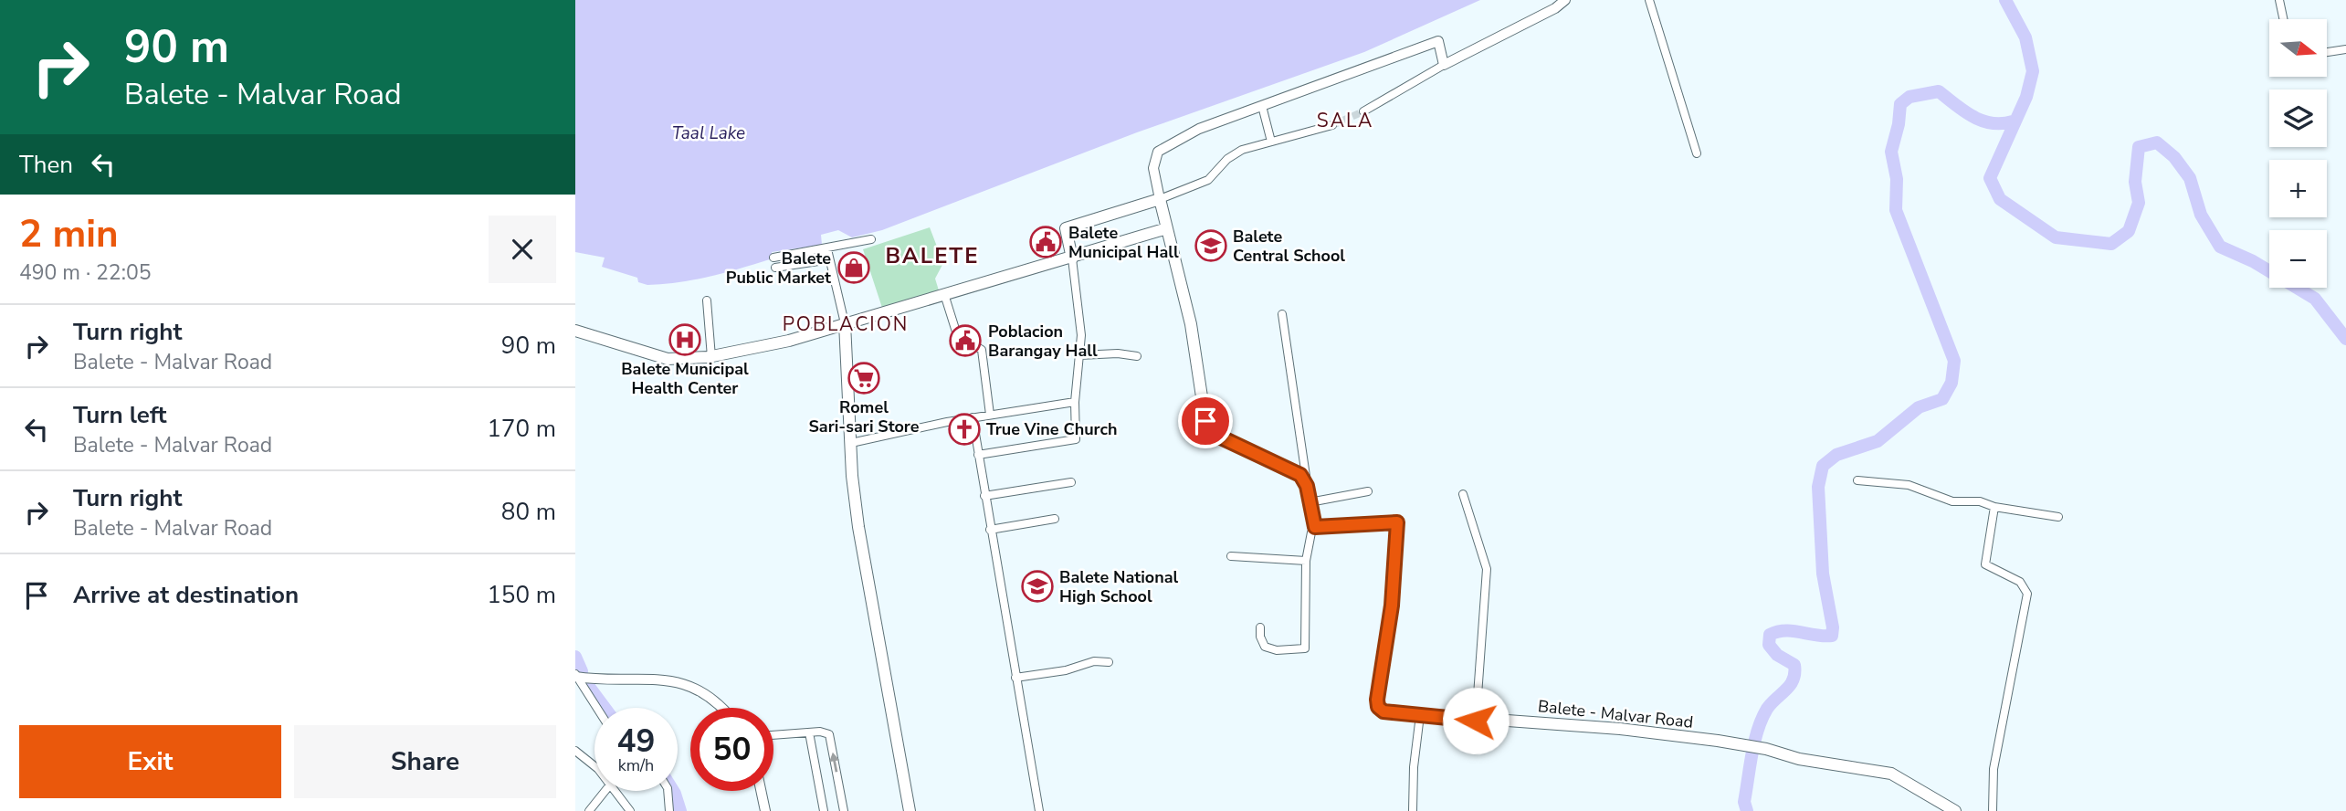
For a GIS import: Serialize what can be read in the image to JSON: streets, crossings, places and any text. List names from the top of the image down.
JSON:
{
  "streets": {
    "main road": ["Balete - Malvar Road"]
  },
  "districts": ["SALA", "BALETE", "POBLACION"],
  "water": ["Taal Lake"],
  "places": {
    "public building": ["Balete Municipal Hall", "Poblacion Barangay Hall"],
    "school or university": ["Balete Central School", "Balete National High School"],
    "shop": ["Balete Public Market"],
    "hospital": ["Balete Municipal Health Center"],
    "supermarket": ["Romel Sari-sari Store"],
    "church": ["True Vine Church"]
  },
  "north": "right",
  "page": {
    "turn": ["90 m", "Balete - Malvar Road"],
    "map_buttons": ["+", "−"],
    "then": "Then",
    "heading": ["2 min", "490 m · 22:05"],
    "list": [
      {
        "name": "Turn right",
        "note": "Balete - Malvar Road",
        "value": "90 m"
      },
      {
        "name": "Turn left",
        "note": "Balete - Malvar Road",
        "value": "170 m"
      },
      {
        "name": "Turn right",
        "note": "Balete - Malvar Road",
        "value": "80 m"
      },
      {
        "name": "Arrive at destination",
        "value": "150 m"
      }
    ],
    "speed": "49 km/h",
    "limit": "50",
    "buttons": ["Exit", "Share"]
  }
}
